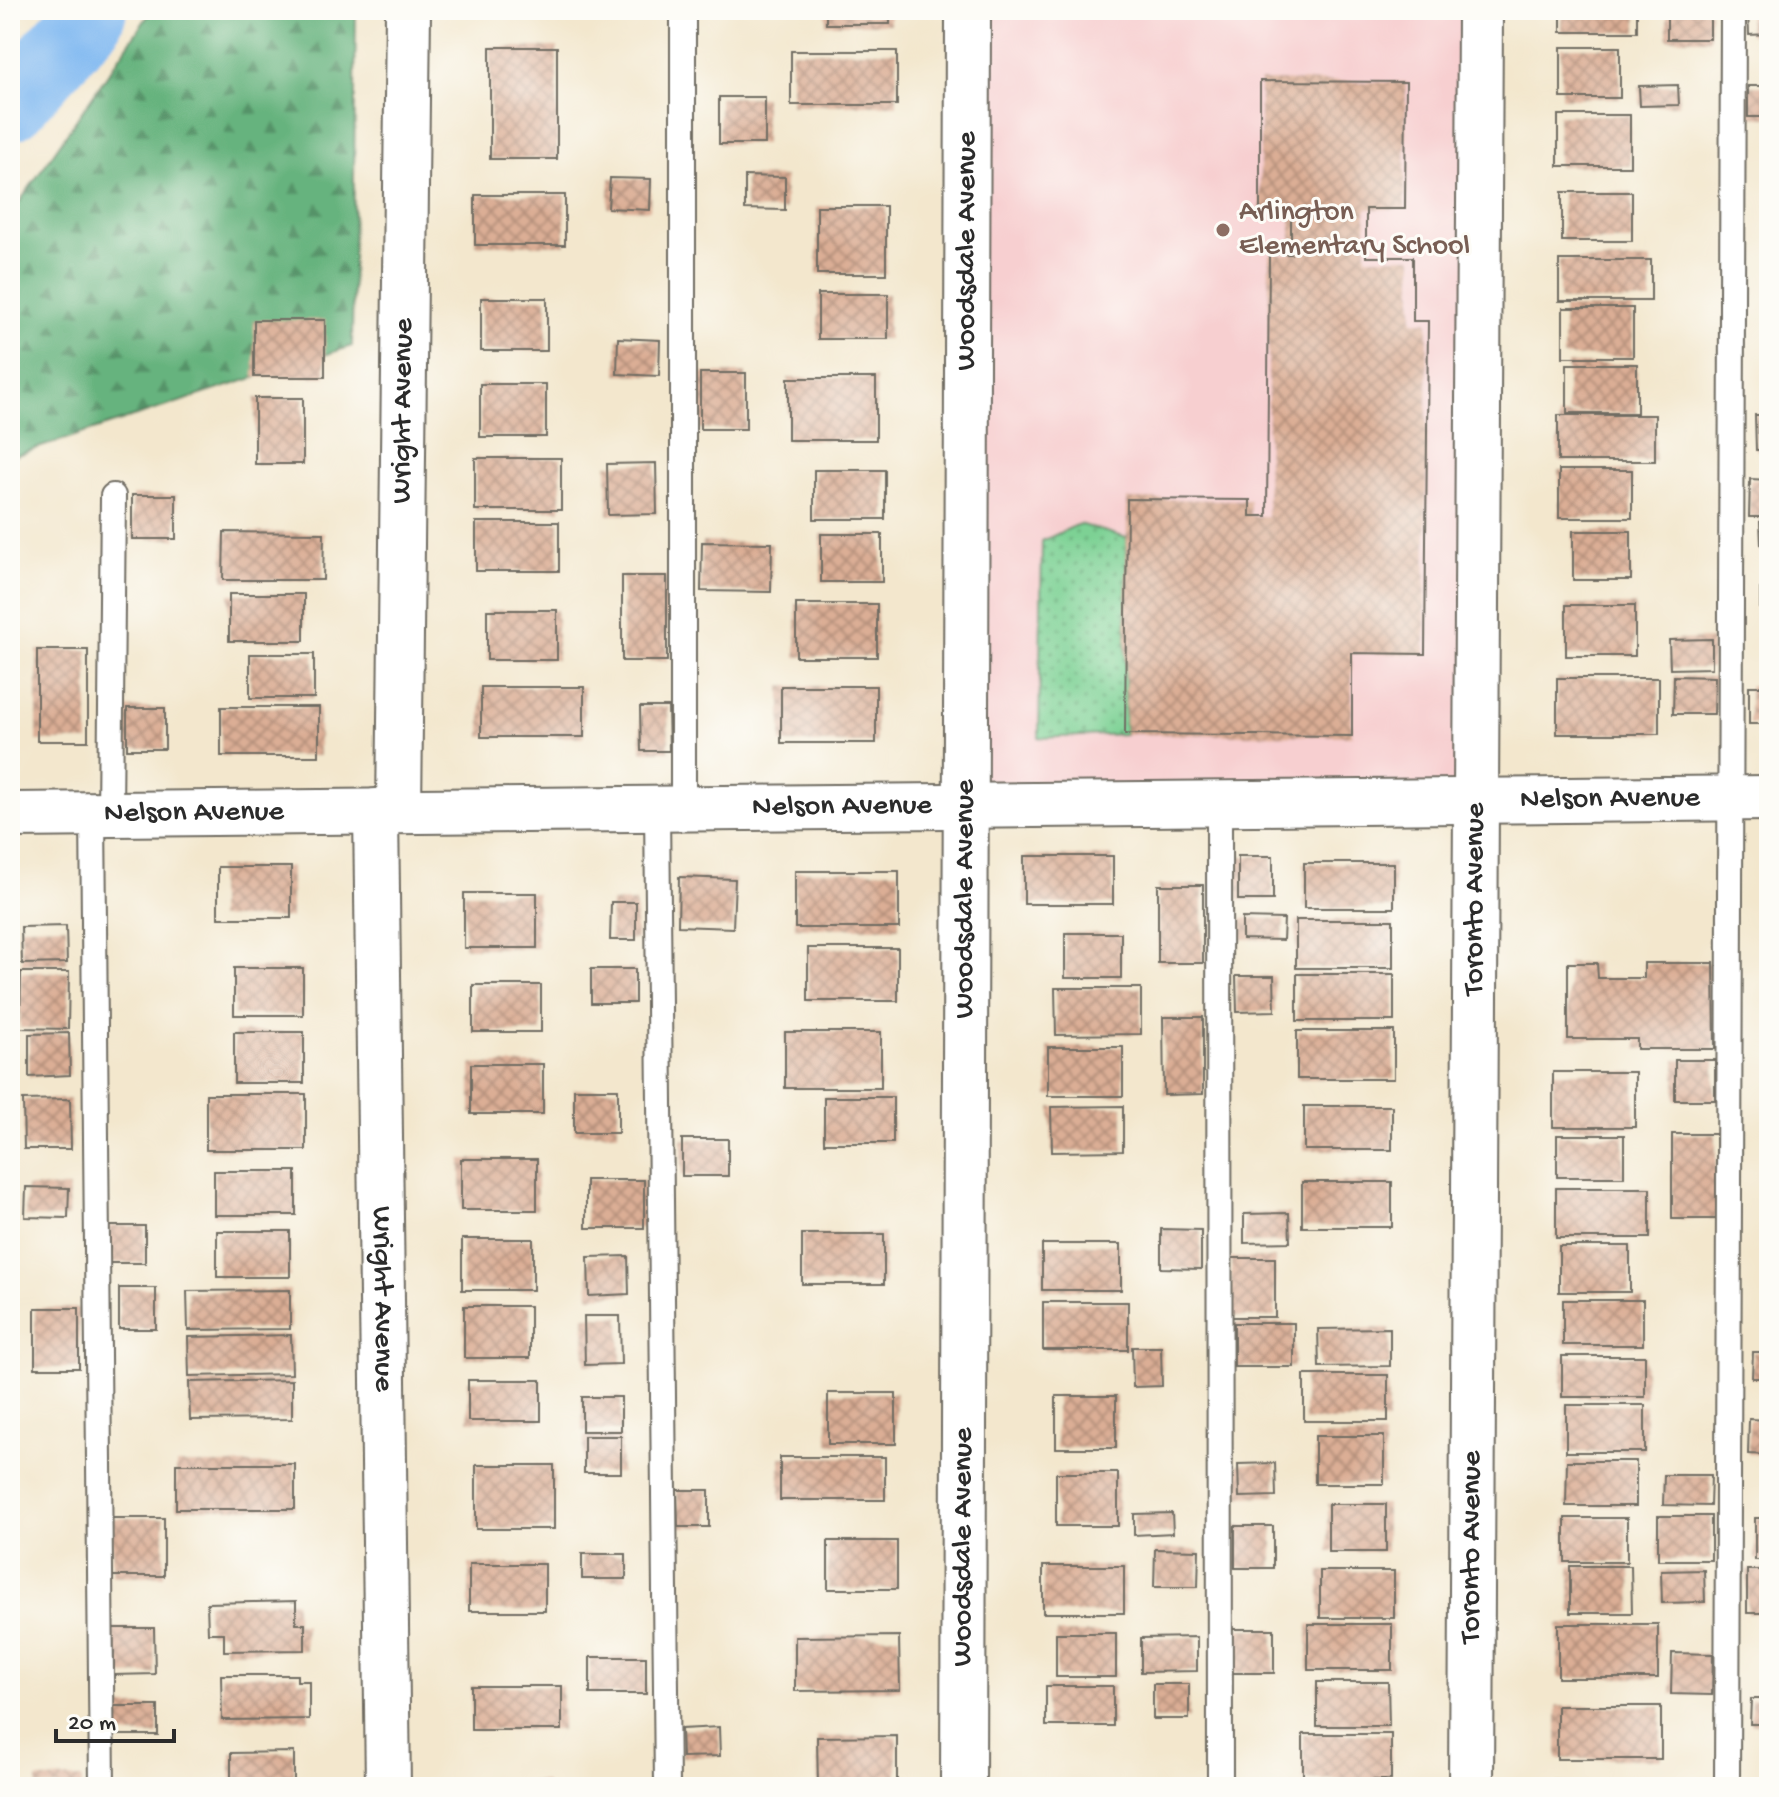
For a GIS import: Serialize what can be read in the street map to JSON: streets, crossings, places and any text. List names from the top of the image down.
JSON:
{
  "streets": {
    "street": [
      "Woodsdale Avenue",
      "Wright Avenue",
      "Nelson Avenue",
      "Toronto Avenue"
    ]
  },
  "crossings": [
    ["Woodsdale Avenue", "Nelson Avenue"],
    ["Wright Avenue", "Nelson Avenue"],
    ["Nelson Avenue", "Toronto Avenue"]
  ],
  "places": ["Arlington Elementary School"],
  "scale_bar": "20 m"
}
